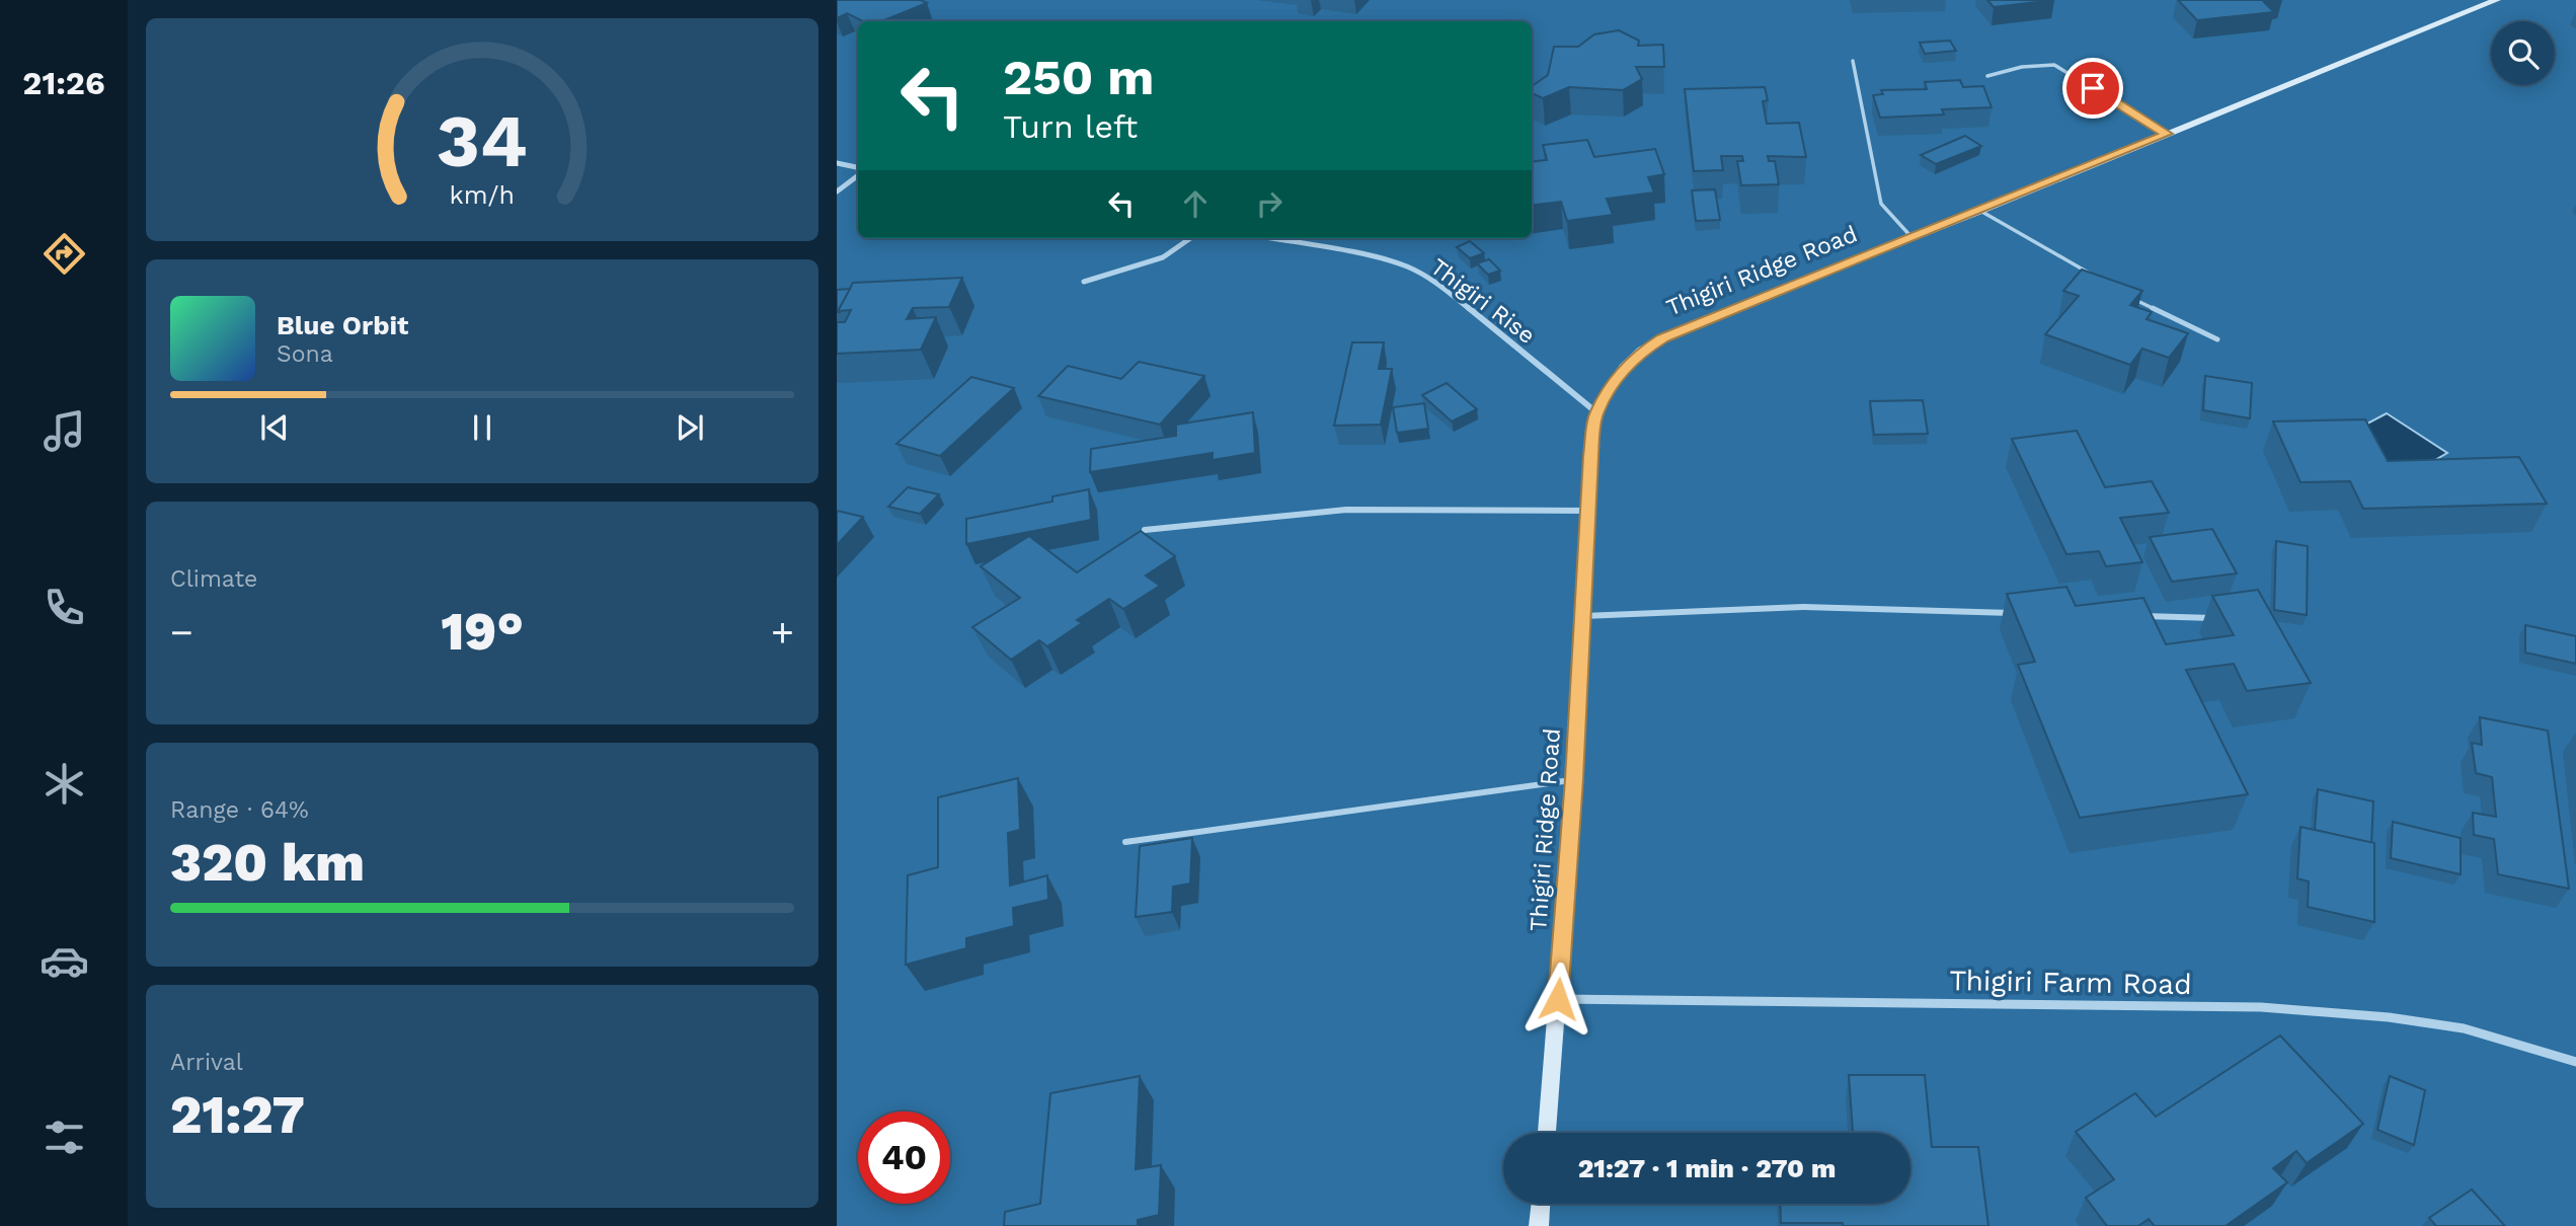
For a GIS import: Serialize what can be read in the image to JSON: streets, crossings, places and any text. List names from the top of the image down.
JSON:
{
  "streets": {
    "street": ["Thigiri Ridge Road", "Thigiri Rise", "Thigiri Farm Road"]
  },
  "crossings": [
    ["Thigiri Ridge Road", "Thigiri Rise"],
    ["Thigiri Ridge Road", "Thigiri Farm Road"]
  ],
  "page": {
    "tabs": "21:26",
    "turn": ["250 m", "Turn left"],
    "song": ["Blue Orbit", "Sona"],
    "tile": [
      "Climate",
      ["Range · 64%", "320 km"],
      ["Arrival", "21:27"]
    ],
    "heat": ["−", "19°", "+"],
    "limit": "40",
    "trip": "21:27 · 1 min · 270 m",
    "gauge": ["34", "km/h"]
  }
}
